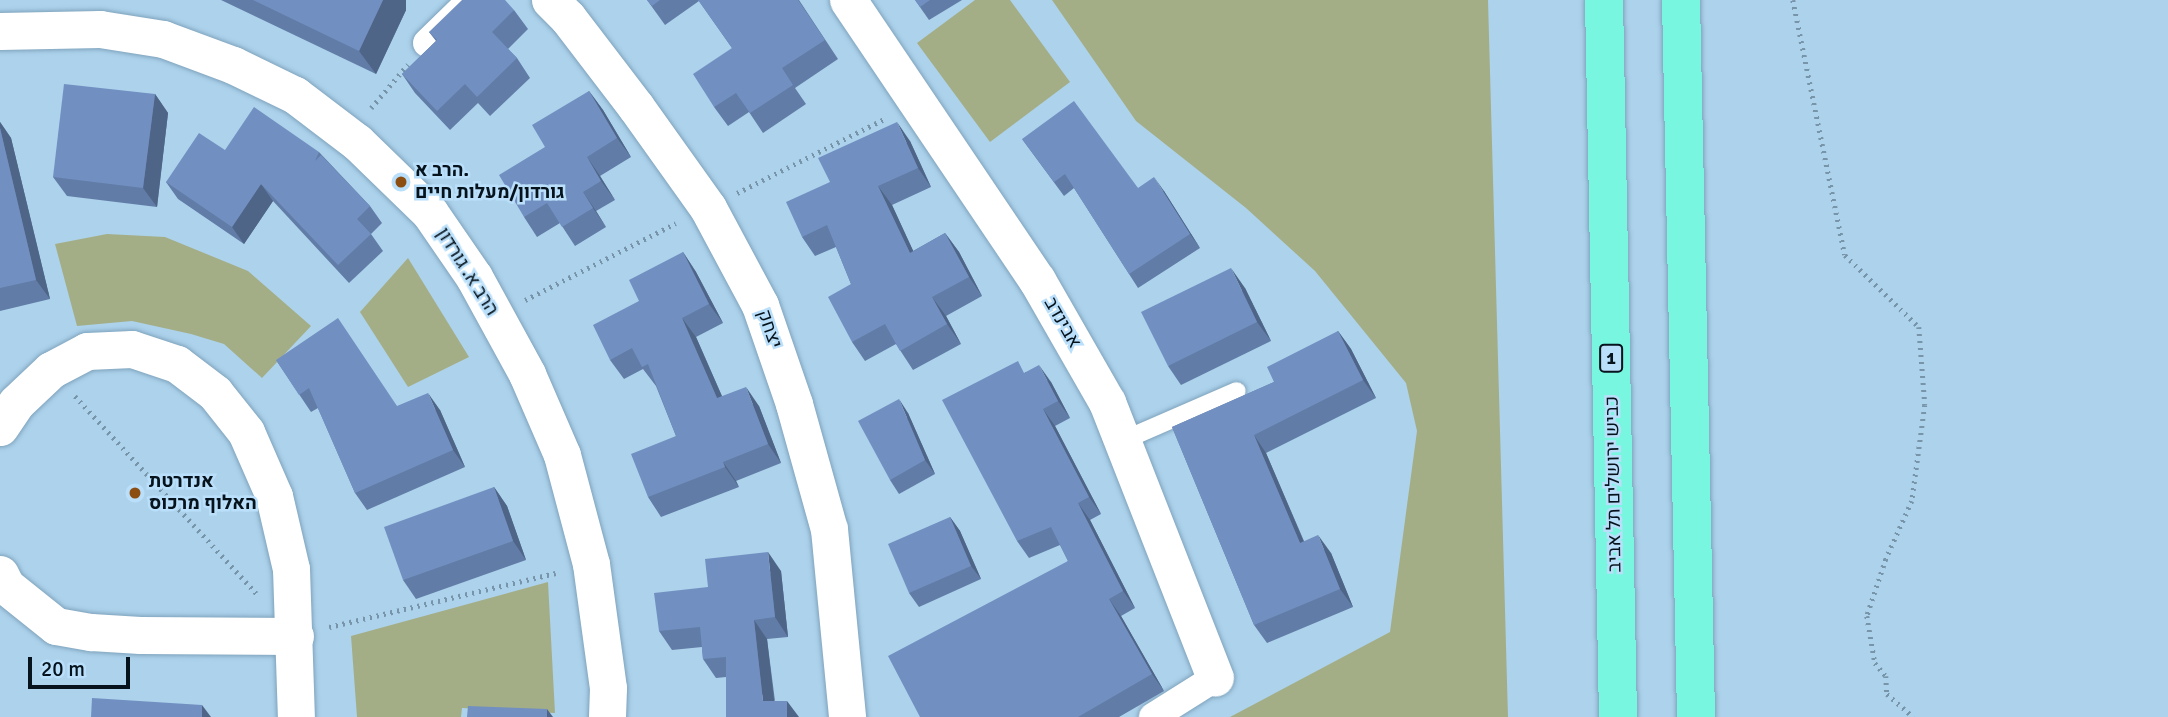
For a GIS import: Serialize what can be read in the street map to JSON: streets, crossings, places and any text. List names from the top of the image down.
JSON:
{
  "streets": {
    "highway": ["1", "כביש ירושלים תל אביב"],
    "street": ["הרב א. גורדון", "אבינדב", "יצחק"]
  },
  "places": ["הרב א. גורדון/מעלות חיים", "אנדרטת האלוף מרכוס"],
  "scale_bar": "20 m"
}
